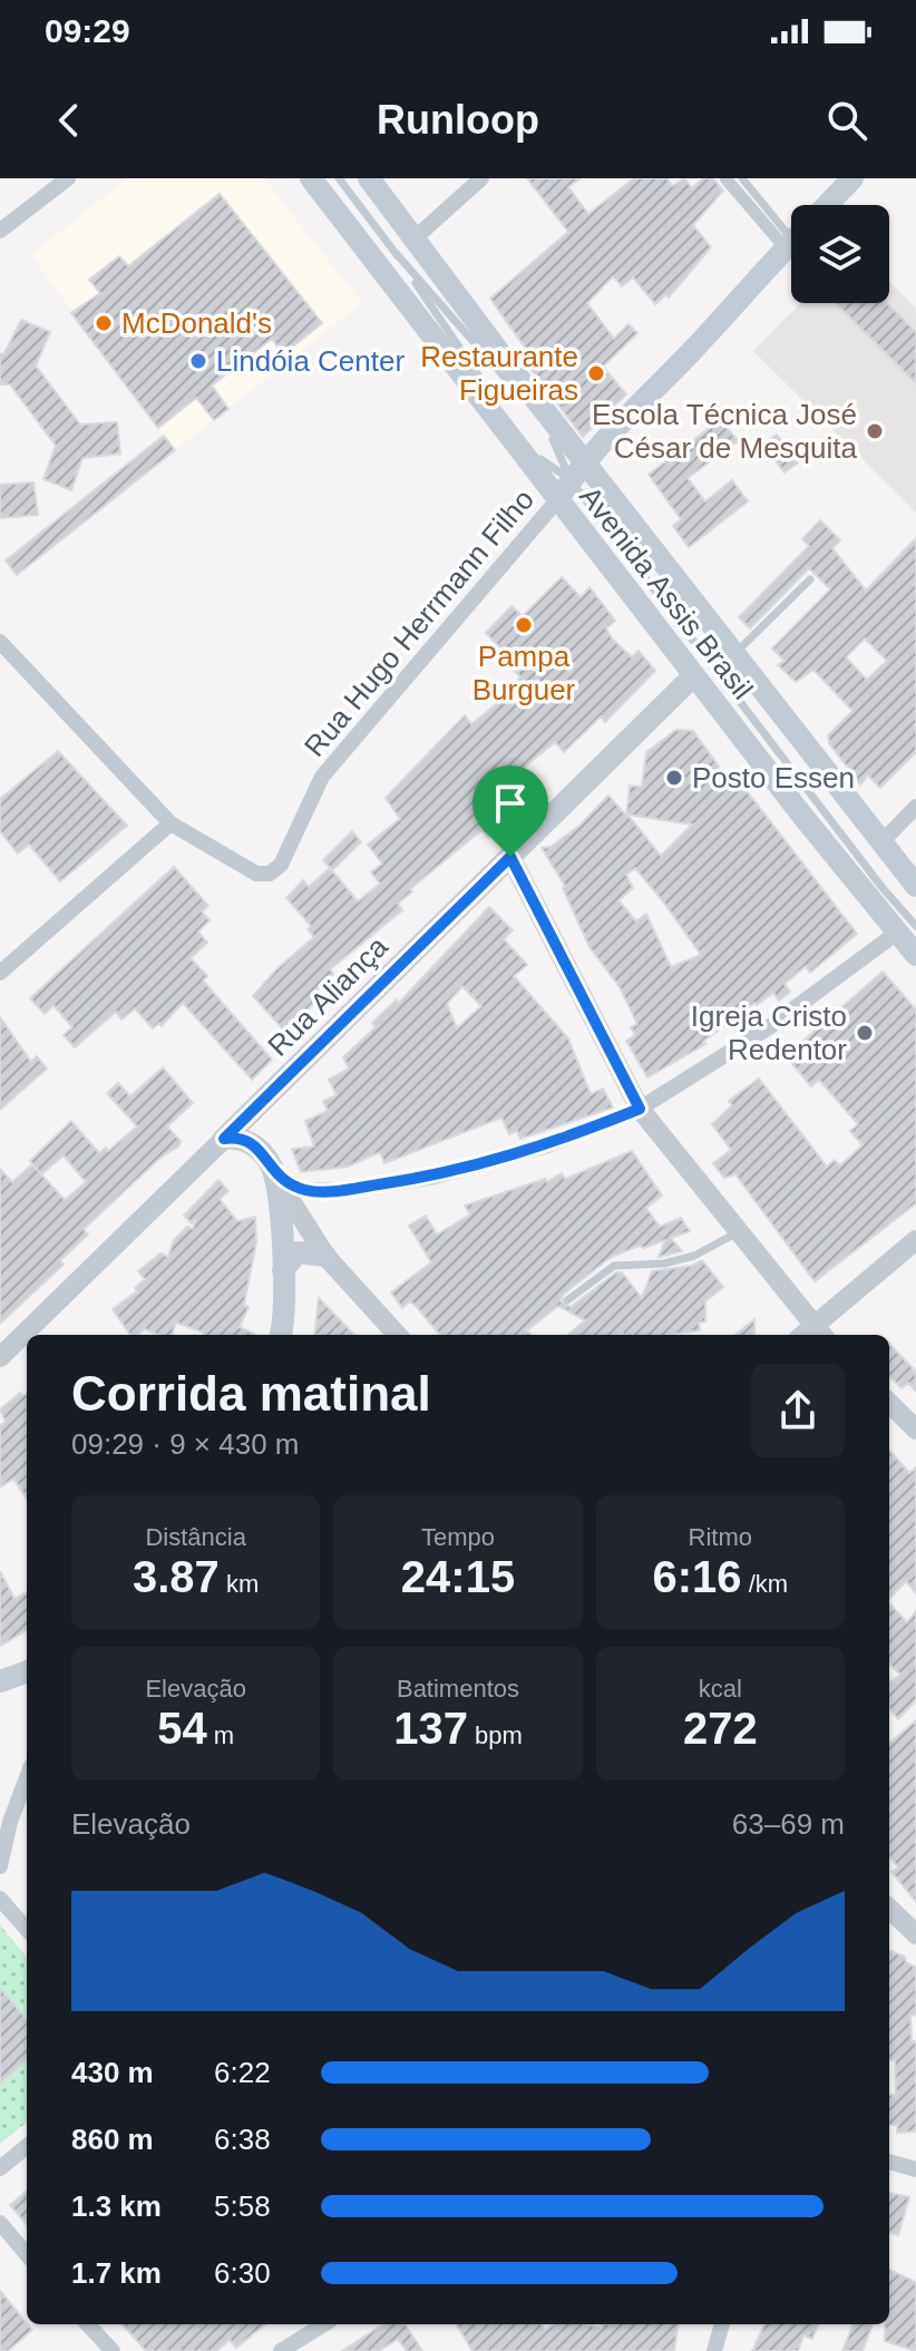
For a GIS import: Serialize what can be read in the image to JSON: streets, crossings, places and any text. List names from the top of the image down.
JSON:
{
  "streets": {
    "main road": ["Avenida Assis Brasil", "Rua Aliança"],
    "street": ["Rua Hugo Herrmann Filho"]
  },
  "crossings": [
    ["Avenida Assis Brasil", "Rua Hugo Herrmann Filho"],
    ["Avenida Assis Brasil", "Rua Aliança"]
  ],
  "places": [
    "McDonald's",
    "Lindóia Center",
    "Restaurante Figueiras",
    "Escola Técnica José César de Mesquita",
    "Pampa Burguer",
    "Posto Essen",
    "Igreja Cristo Redentor"
  ],
  "page": {
    "status": "09:29",
    "header": "Runloop",
    "heading": ["Corrida matinal", "09:29 · 9 × 430 m"],
    "stats": [
      ["Distância", "3.87 km"],
      ["Tempo", "24:15"],
      ["Ritmo", "6:16 /km"],
      ["Elevação", "54 m"],
      ["Batimentos", "137 bpm"],
      ["kcal", "272"]
    ],
    "chart": ["Elevação", "63–69 m"],
    "list": [
      {
        "name": "430 m",
        "note": "6:22"
      },
      {
        "name": "860 m",
        "note": "6:38"
      },
      {
        "name": "1.3 km",
        "note": "5:58"
      },
      {
        "name": "1.7 km",
        "note": "6:30"
      }
    ]
  }
}
